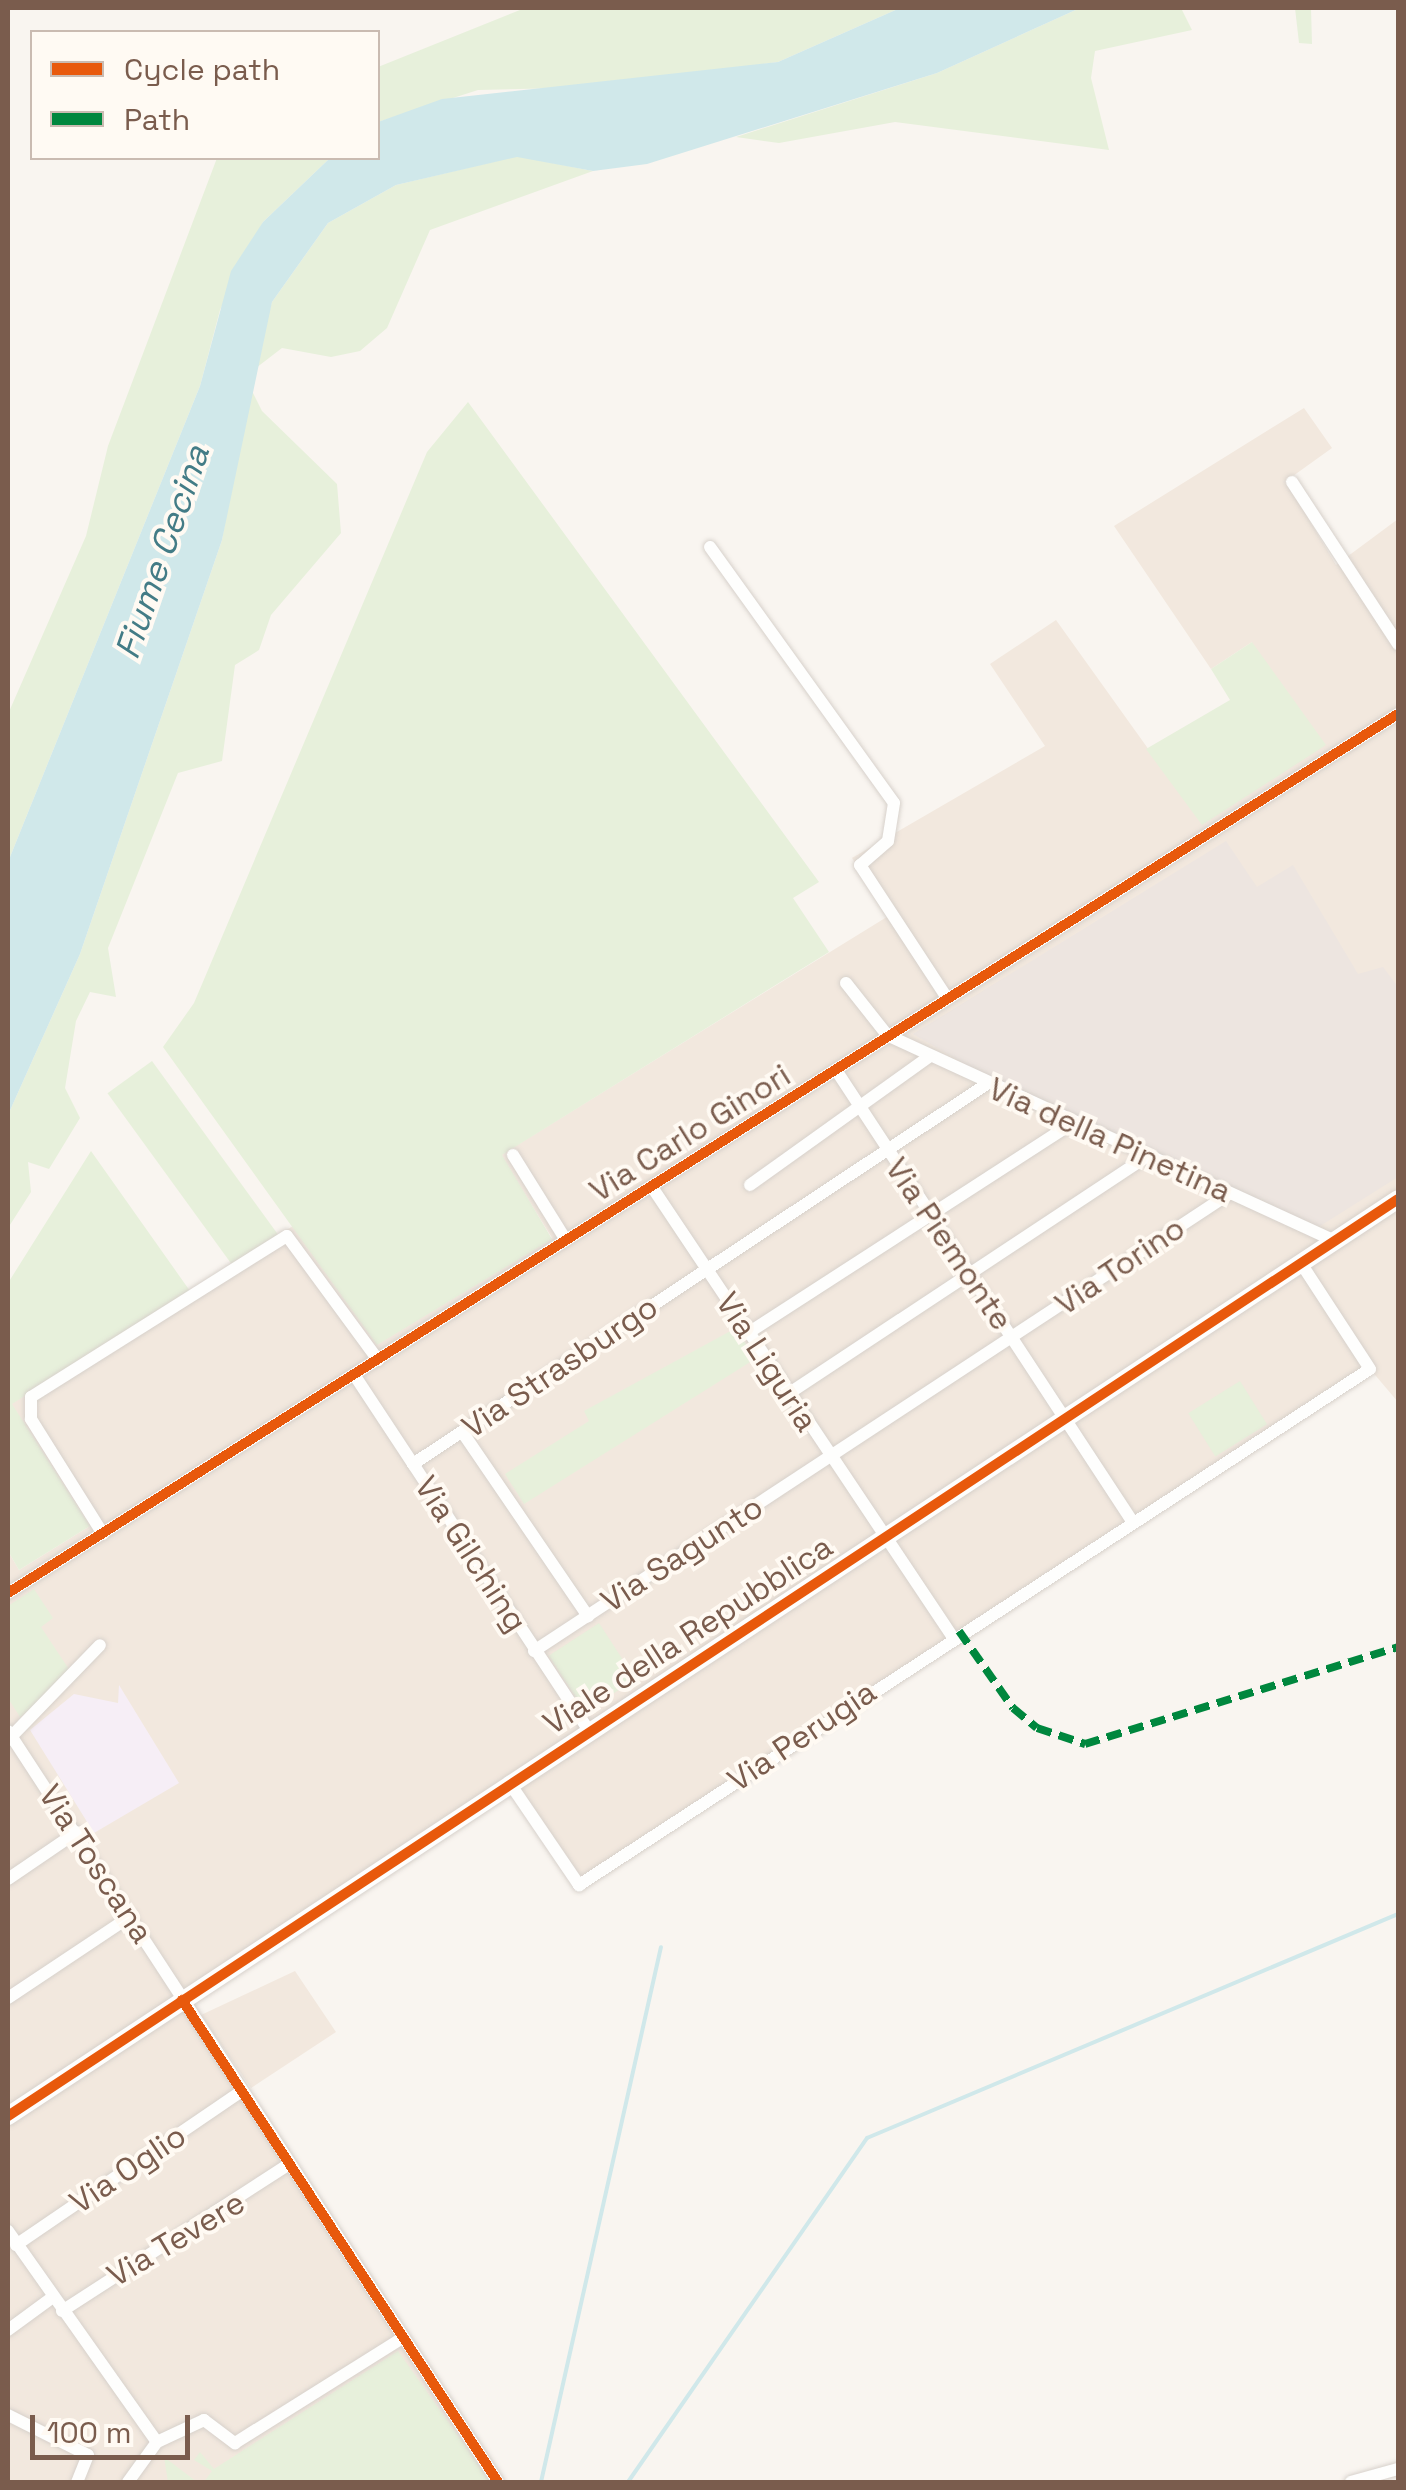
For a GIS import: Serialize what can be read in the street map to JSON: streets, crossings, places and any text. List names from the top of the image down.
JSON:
{
  "streets": {
    "street": [
      "Via Carlo Ginori",
      "Via della Pinetina",
      "Via Piemonte",
      "Via Torino",
      "Via Liguria",
      "Via Strasburgo",
      "Via Gilching",
      "Via Sagunto",
      "Viale della Repubblica",
      "Via Perugia",
      "Via Toscana",
      "Via Oglio",
      "Via Tevere"
    ]
  },
  "crossings": [
    ["Via Carlo Ginori", "Via della Pinetina"],
    ["Via Carlo Ginori", "Via Piemonte"],
    ["Via Carlo Ginori", "Via Liguria"],
    ["Via Carlo Ginori", "Via Gilching"],
    ["Via della Pinetina", "Via Torino"],
    ["Via della Pinetina", "Via Strasburgo"],
    ["Via della Pinetina", "Viale della Repubblica"],
    ["Via Piemonte", "Via Torino"],
    ["Via Piemonte", "Via Strasburgo"],
    ["Via Piemonte", "Viale della Repubblica"],
    ["Via Piemonte", "Via Perugia"],
    ["Via Torino", "Via Liguria"],
    ["Via Torino", "Via Sagunto"],
    ["Via Liguria", "Via Strasburgo"],
    ["Via Liguria", "Via Sagunto"],
    ["Via Liguria", "Viale della Repubblica"],
    ["Via Liguria", "Via Perugia"],
    ["Via Strasburgo", "Via Gilching"],
    ["Via Gilching", "Via Sagunto"],
    ["Via Gilching", "Viale della Repubblica"],
    ["Viale della Repubblica", "Via Perugia"],
    ["Viale della Repubblica", "Via Toscana"],
    ["Via Toscana", "Via Oglio"],
    ["Via Toscana", "Via Tevere"]
  ],
  "water": ["Fiume Cecina"],
  "legend": ["Cycle path", "Path"],
  "scale_bar": "100 m"
}
